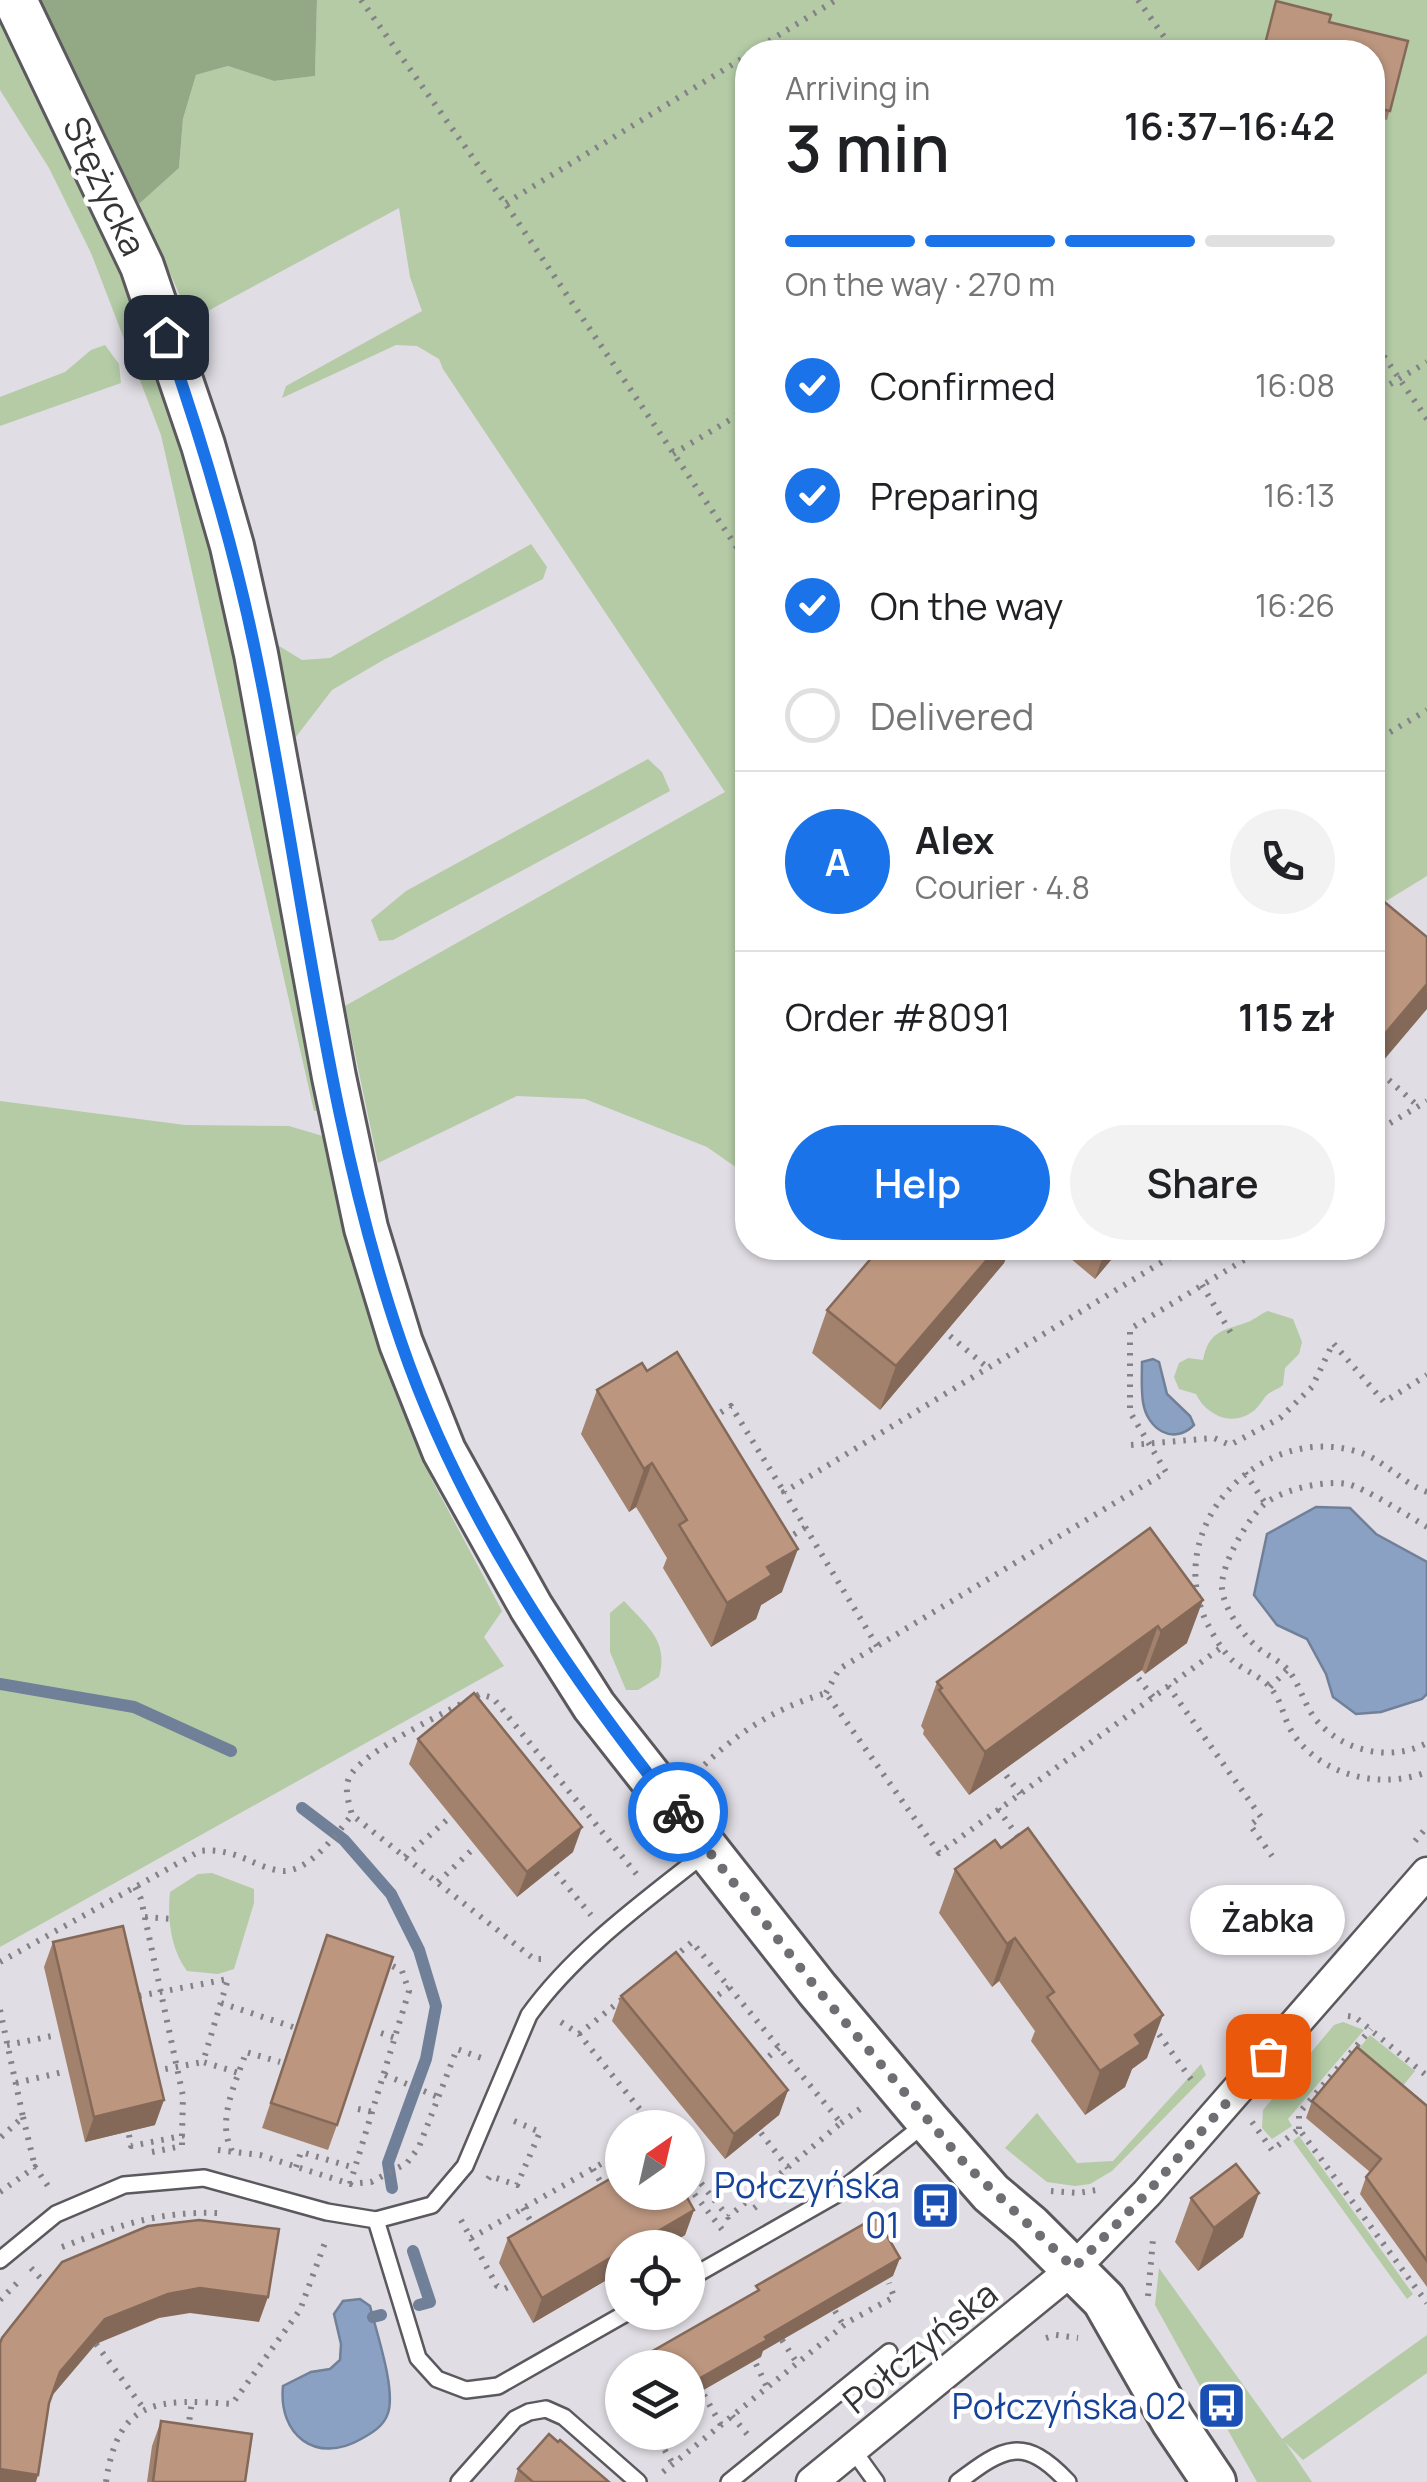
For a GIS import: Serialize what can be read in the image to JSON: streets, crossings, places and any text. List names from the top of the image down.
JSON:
{
  "streets": {
    "street": ["Stężycka", "Połczyńska"]
  },
  "crossings": [
    ["Stężycka", "Połczyńska"]
  ],
  "places": {
    "other": ["Żabka"],
    "bus stop": ["Połczyńska 01", "Połczyńska 02"]
  },
  "north": "top right",
  "page": {
    "heading": ["3 min", "Arriving in", "16:37–16:42"],
    "panel": [
      "Alex",
      "Courier · 4.8",
      "Order #8091",
      "115 zł"
    ],
    "bar": "On the way · 270 m",
    "list": [
      ["Confirmed", "16:08"],
      ["Preparing", "16:13"],
      ["On the way", "16:26"],
      "Delivered"
    ],
    "round": "A",
    "buttons": ["Help", "Share"],
    "bubble": "Żabka"
  }
}
